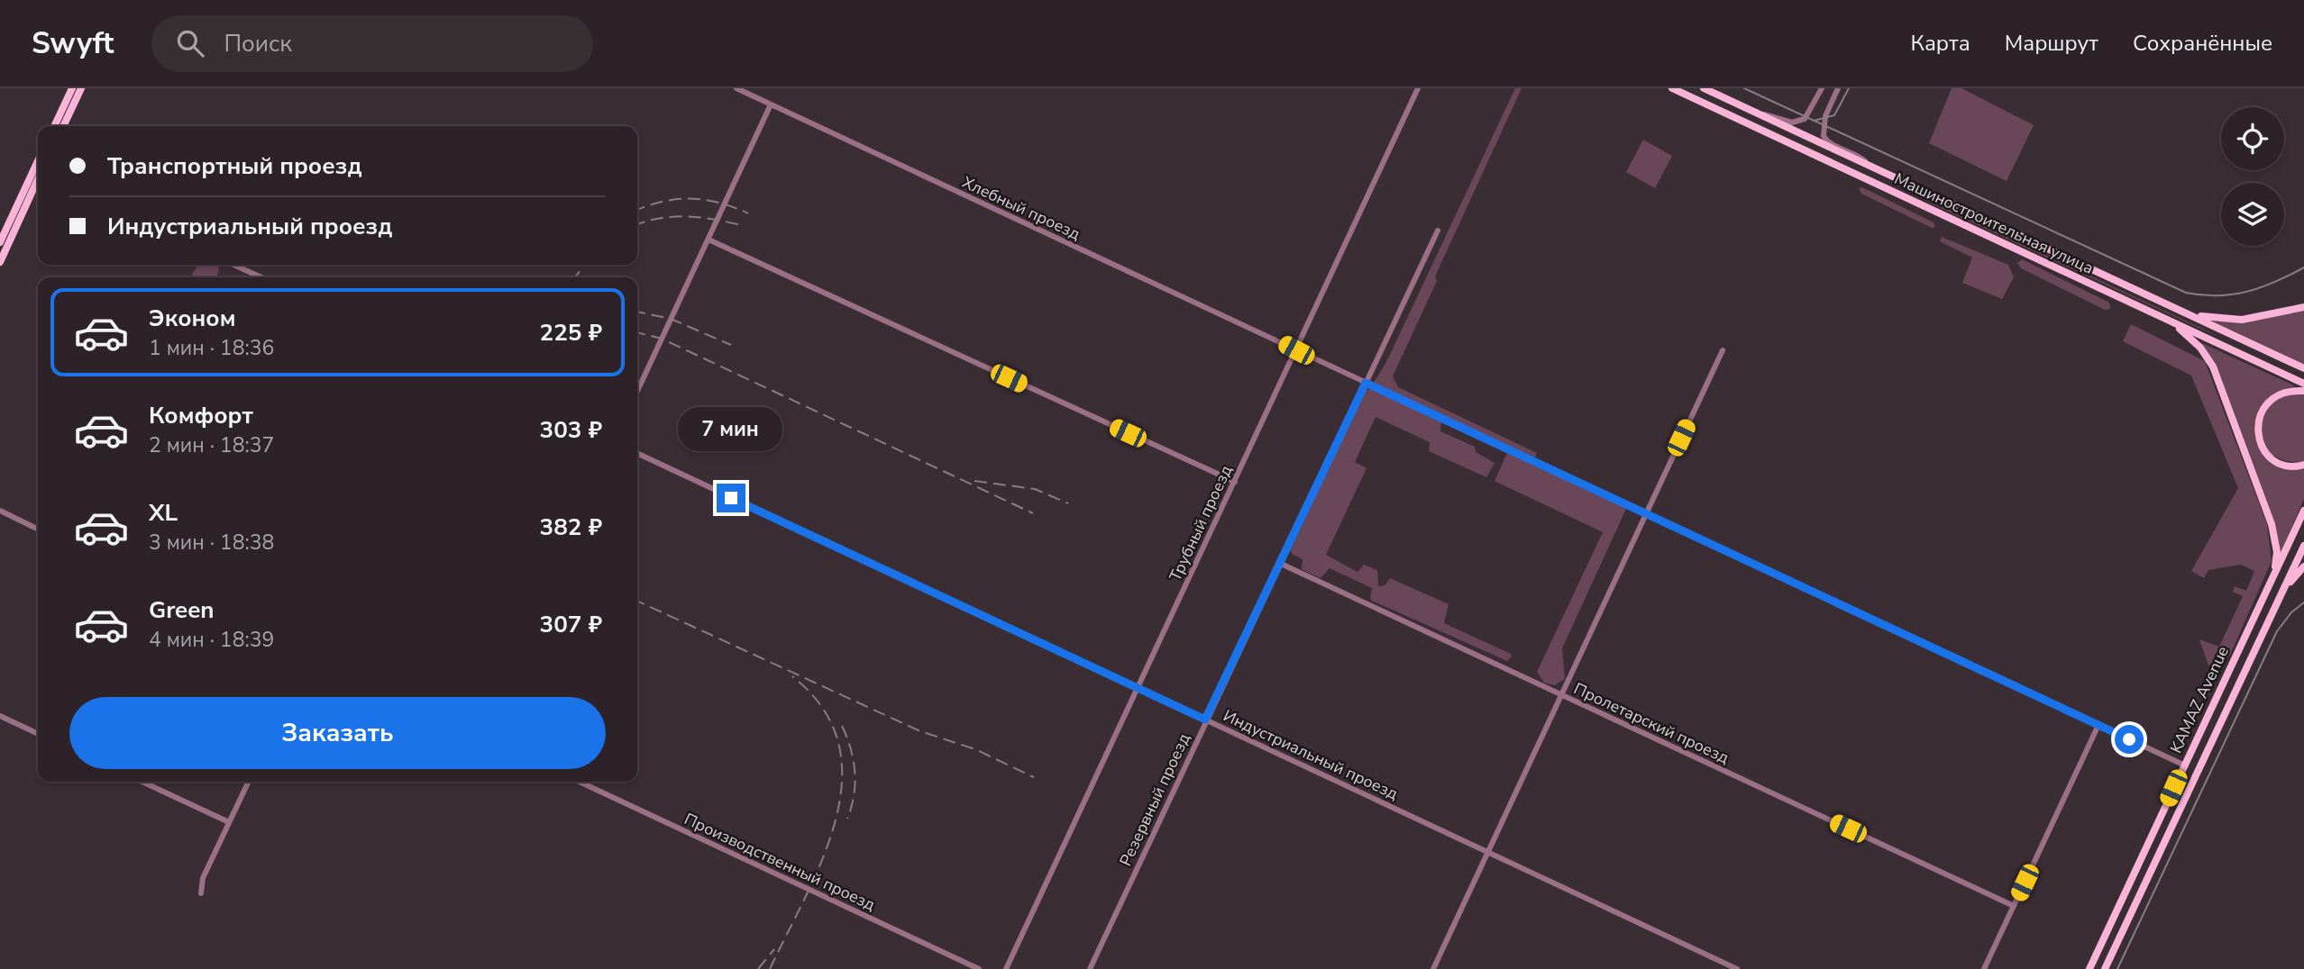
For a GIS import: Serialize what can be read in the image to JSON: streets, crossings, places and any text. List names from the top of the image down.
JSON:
{
  "streets": {
    "main road": ["Машиностроительная улица", "KAMAZ Avenue"],
    "street": [
      "Хлебный проезд",
      "Трубный проезд",
      "Пролетарский проезд",
      "Индустриальный проезд",
      "Резервный проезд",
      "Производственный проезд"
    ]
  },
  "crossings": [
    ["Хлебный проезд", "Трубный проезд"],
    ["Хлебный проезд", "KAMAZ Avenue"],
    ["Хлебный проезд", "Резервный проезд"],
    ["Трубный проезд", "Индустриальный проезд"],
    ["Пролетарский проезд", "Резервный проезд"],
    ["Индустриальный проезд", "Резервный проезд"]
  ],
  "page": {
    "header": "Swyft",
    "search": "Поиск",
    "nav": ["Карта", "Маршрут", "Сохранённые"],
    "banner": ["Транспортный проезд", "Индустриальный проезд"],
    "list": [
      {
        "name": "Эконом",
        "note": "1 мин · 18:36",
        "value": "225 ₽"
      },
      {
        "name": "Комфорт",
        "note": "2 мин · 18:37",
        "value": "303 ₽"
      },
      {
        "name": "XL",
        "note": "3 мин · 18:38",
        "value": "382 ₽"
      },
      {
        "name": "Green",
        "note": "4 мин · 18:39",
        "value": "307 ₽"
      }
    ],
    "bubble": "7 мин",
    "buttons": "Заказать"
  }
}
